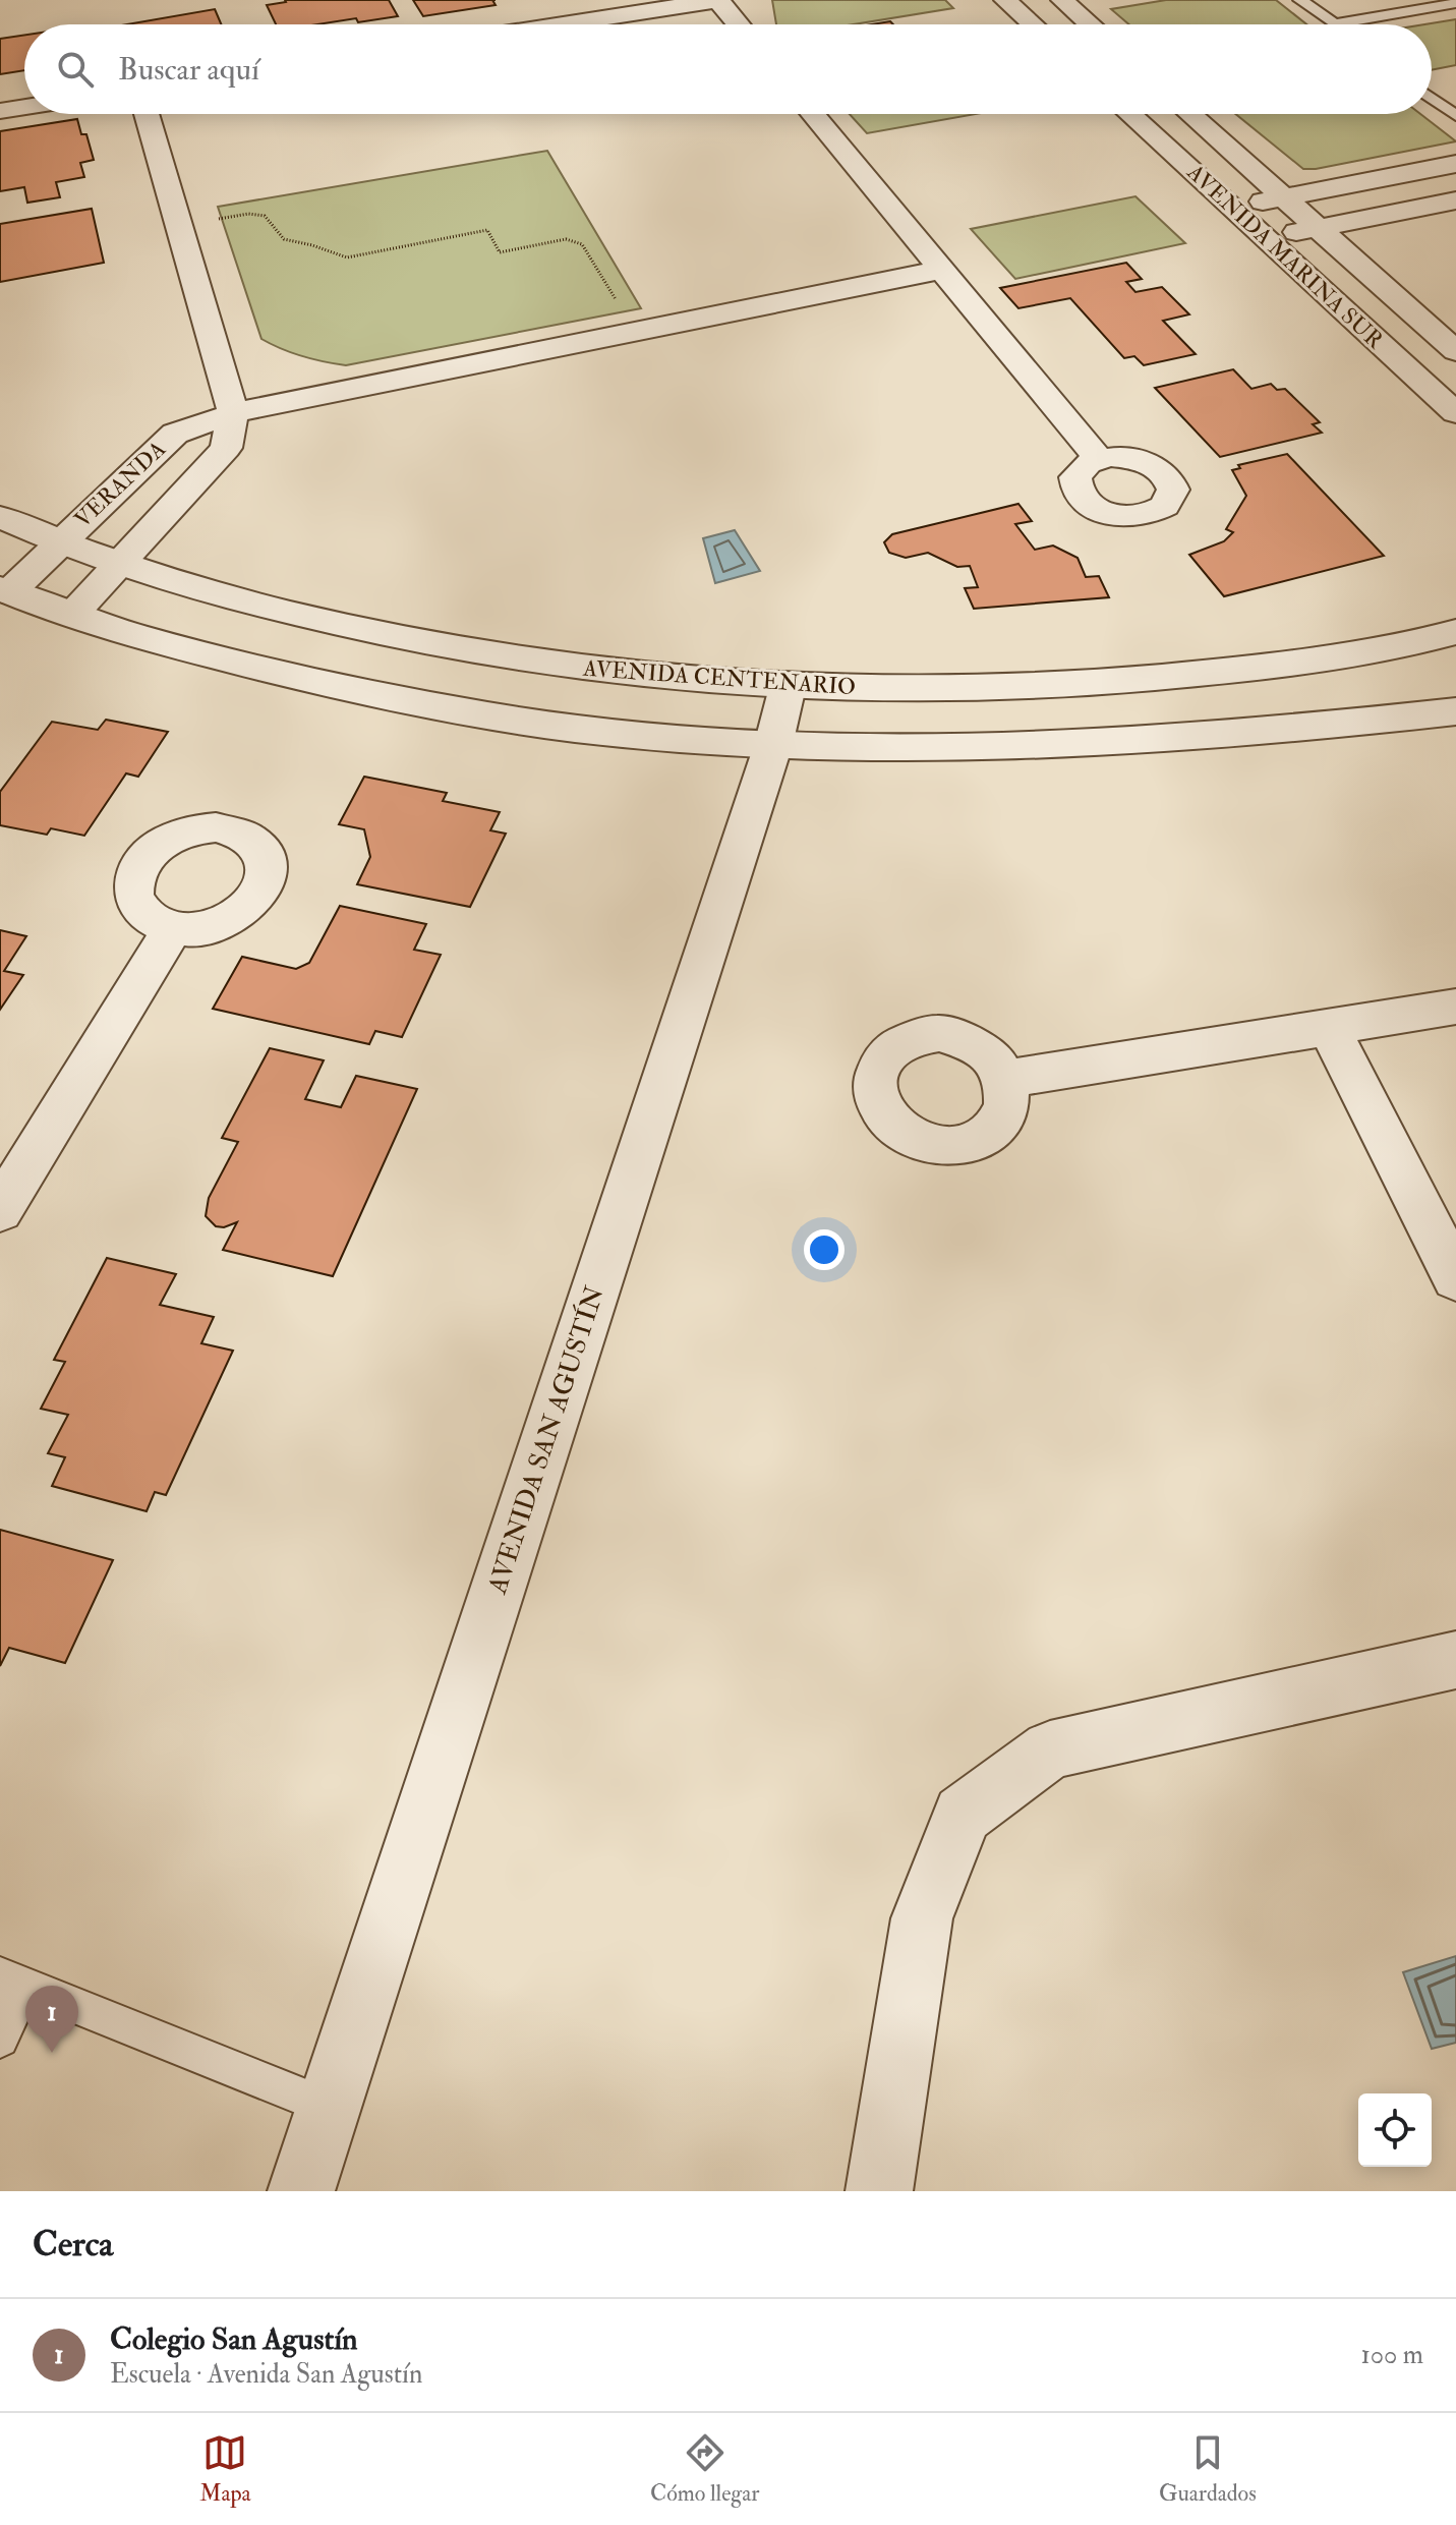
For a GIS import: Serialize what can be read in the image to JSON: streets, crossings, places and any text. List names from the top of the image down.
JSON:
{
  "streets": {
    "street": [
      "AVENIDA MARINA SUR",
      "VERANDA",
      "AVENIDA CENTENARIO",
      "AVENIDA SAN AGUSTÍN"
    ]
  },
  "crossings": [
    ["VERANDA", "AVENIDA CENTENARIO"],
    ["AVENIDA CENTENARIO", "AVENIDA SAN AGUSTÍN"]
  ],
  "page": {
    "search": "Buscar aquí",
    "pins": "1",
    "heading": "Cerca",
    "list": [
      {
        "mark": "1",
        "name": "Colegio San Agustín",
        "note": "Escuela · Avenida San Agustín",
        "value": "100 m"
      }
    ],
    "nav": ["Mapa", "Cómo llegar", "Guardados"]
  }
}
